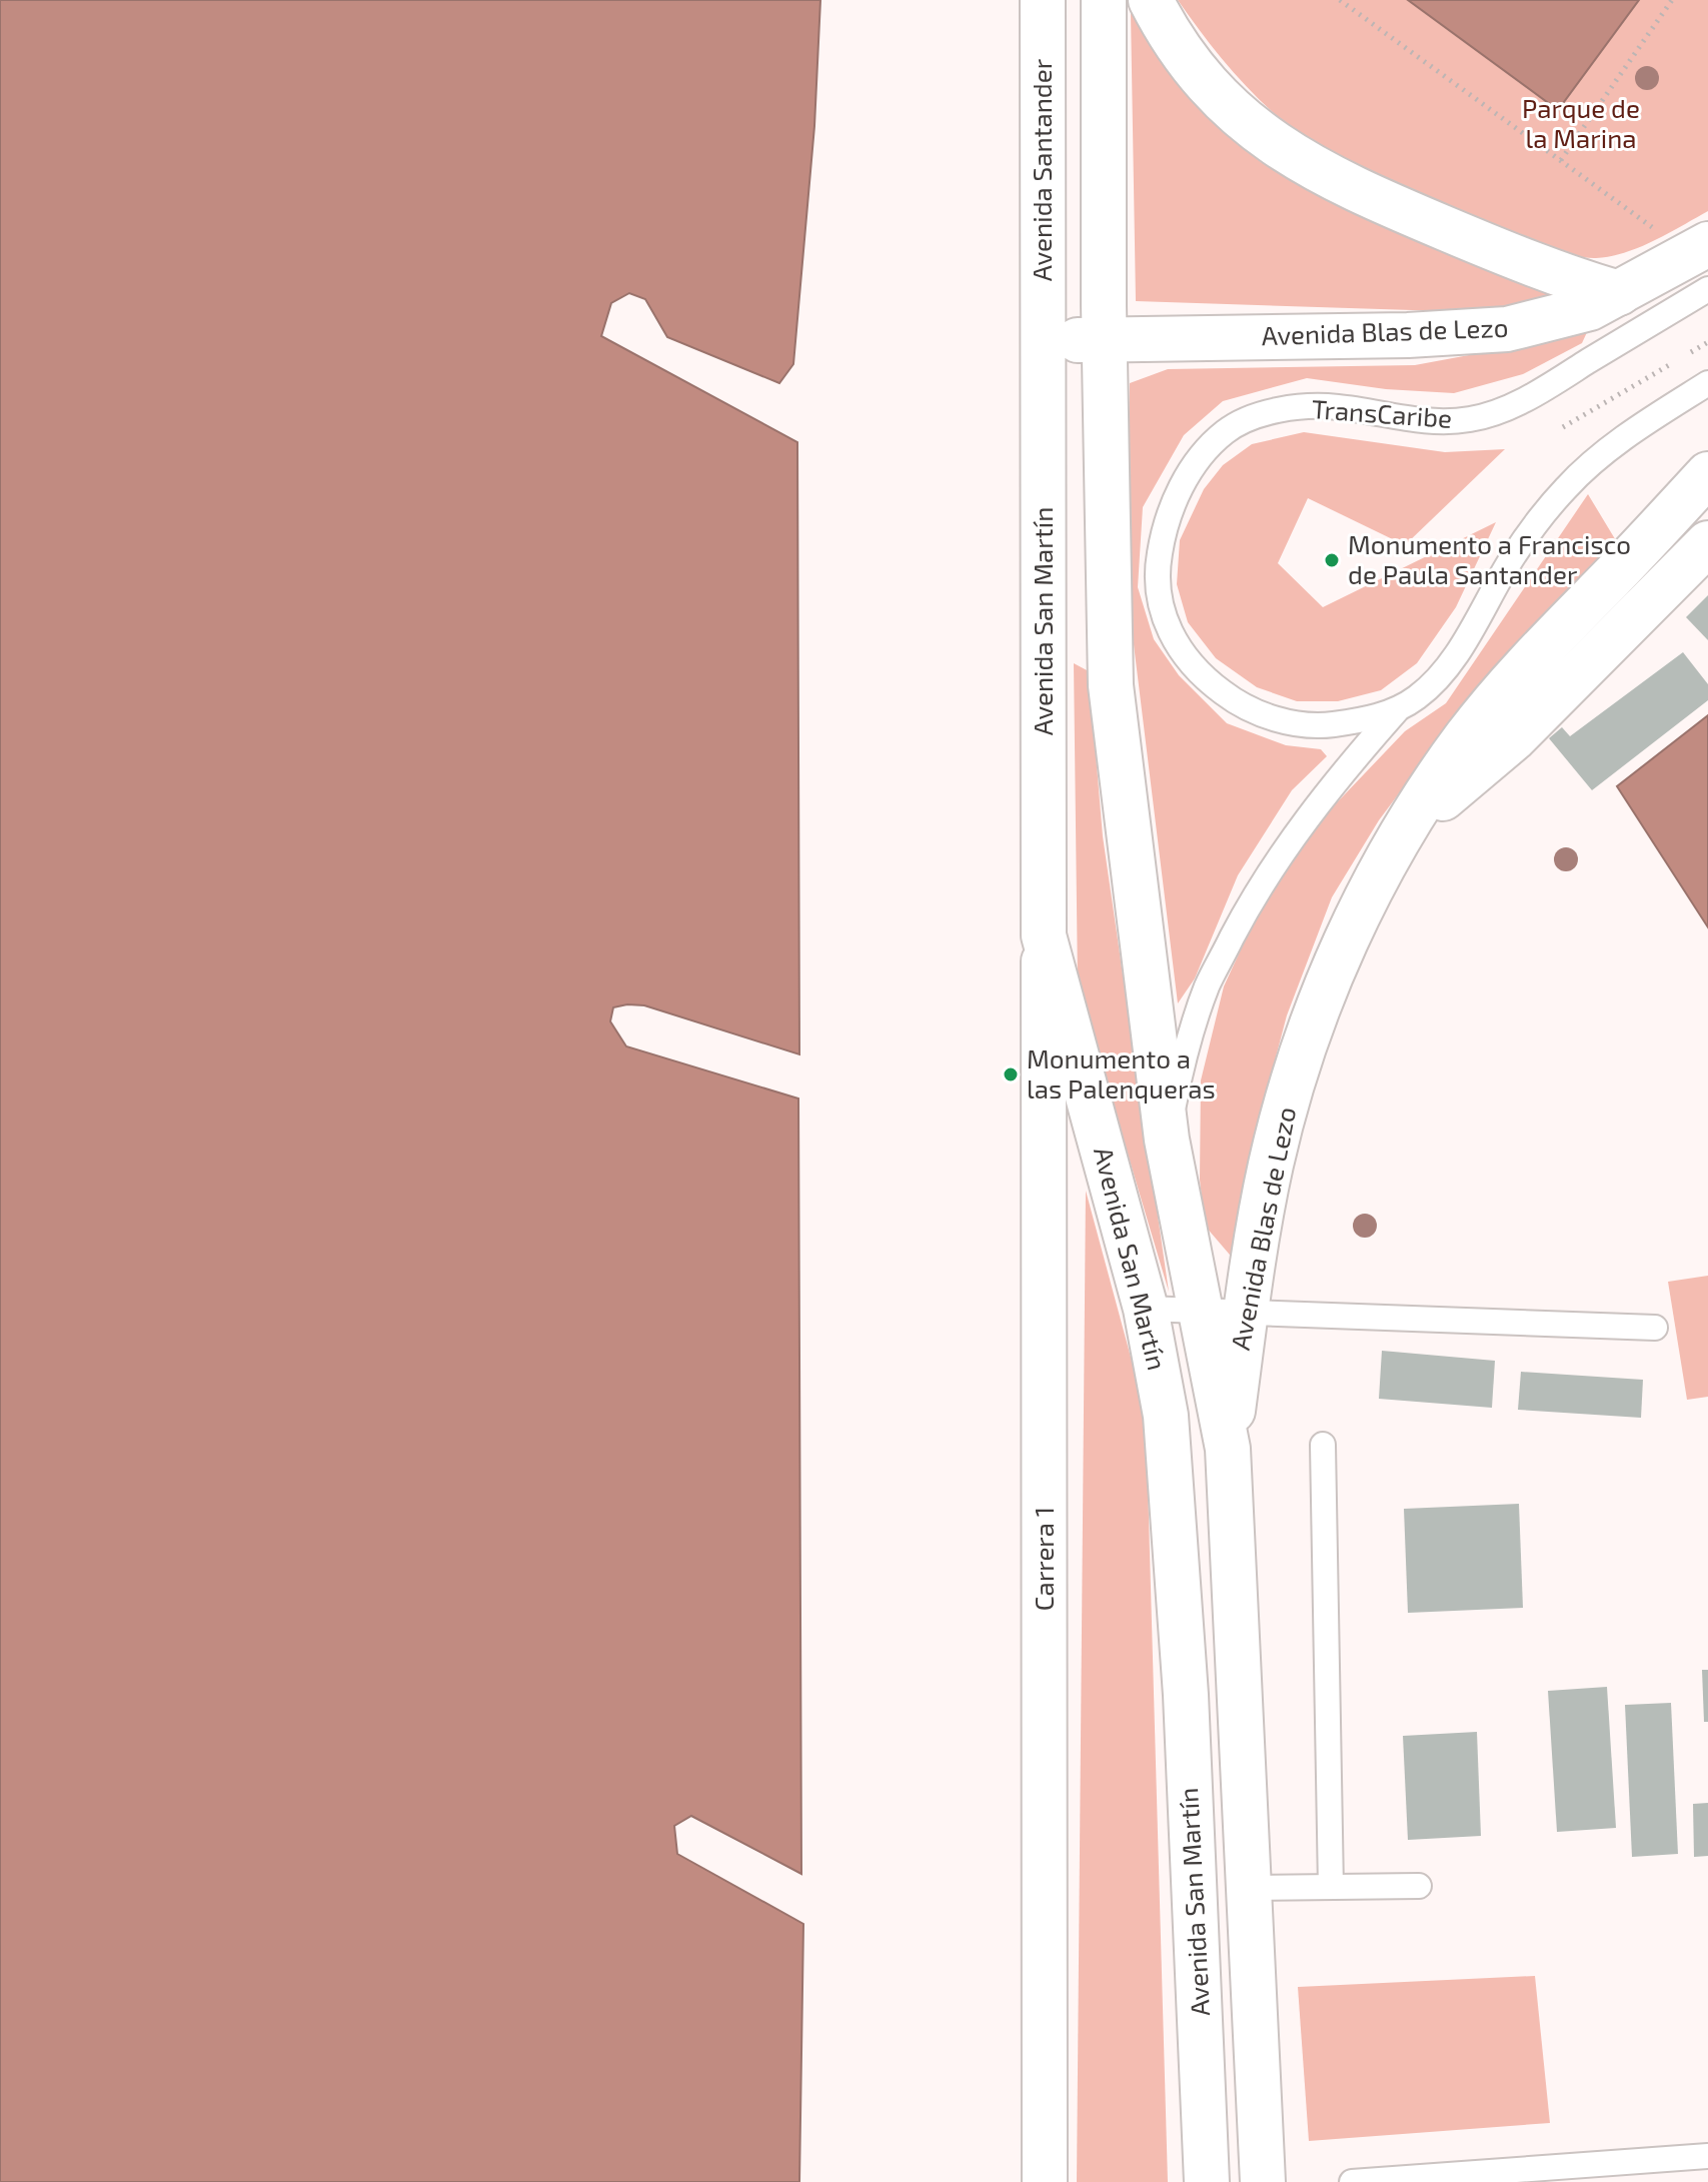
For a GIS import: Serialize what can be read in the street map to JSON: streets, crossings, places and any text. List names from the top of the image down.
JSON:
{
  "streets": {
    "main road": [
      "Avenida Santander",
      "Avenida Blas de Lezo",
      "Avenida San Martín",
      "Carrera 1"
    ],
    "lane": ["TransCaribe"]
  },
  "crossings": [
    ["Avenida Santander", "Avenida Blas de Lezo"],
    ["Avenida Santander", "Avenida San Martín"],
    ["Avenida Blas de Lezo", "Avenida San Martín"],
    ["TransCaribe", "Avenida San Martín"],
    ["Avenida San Martín", "Carrera 1"]
  ],
  "parks": ["Parque de la Marina"],
  "places": ["Monumento a Francisco de Paula Santander", "Monumento a las Palenqueras"]
}
